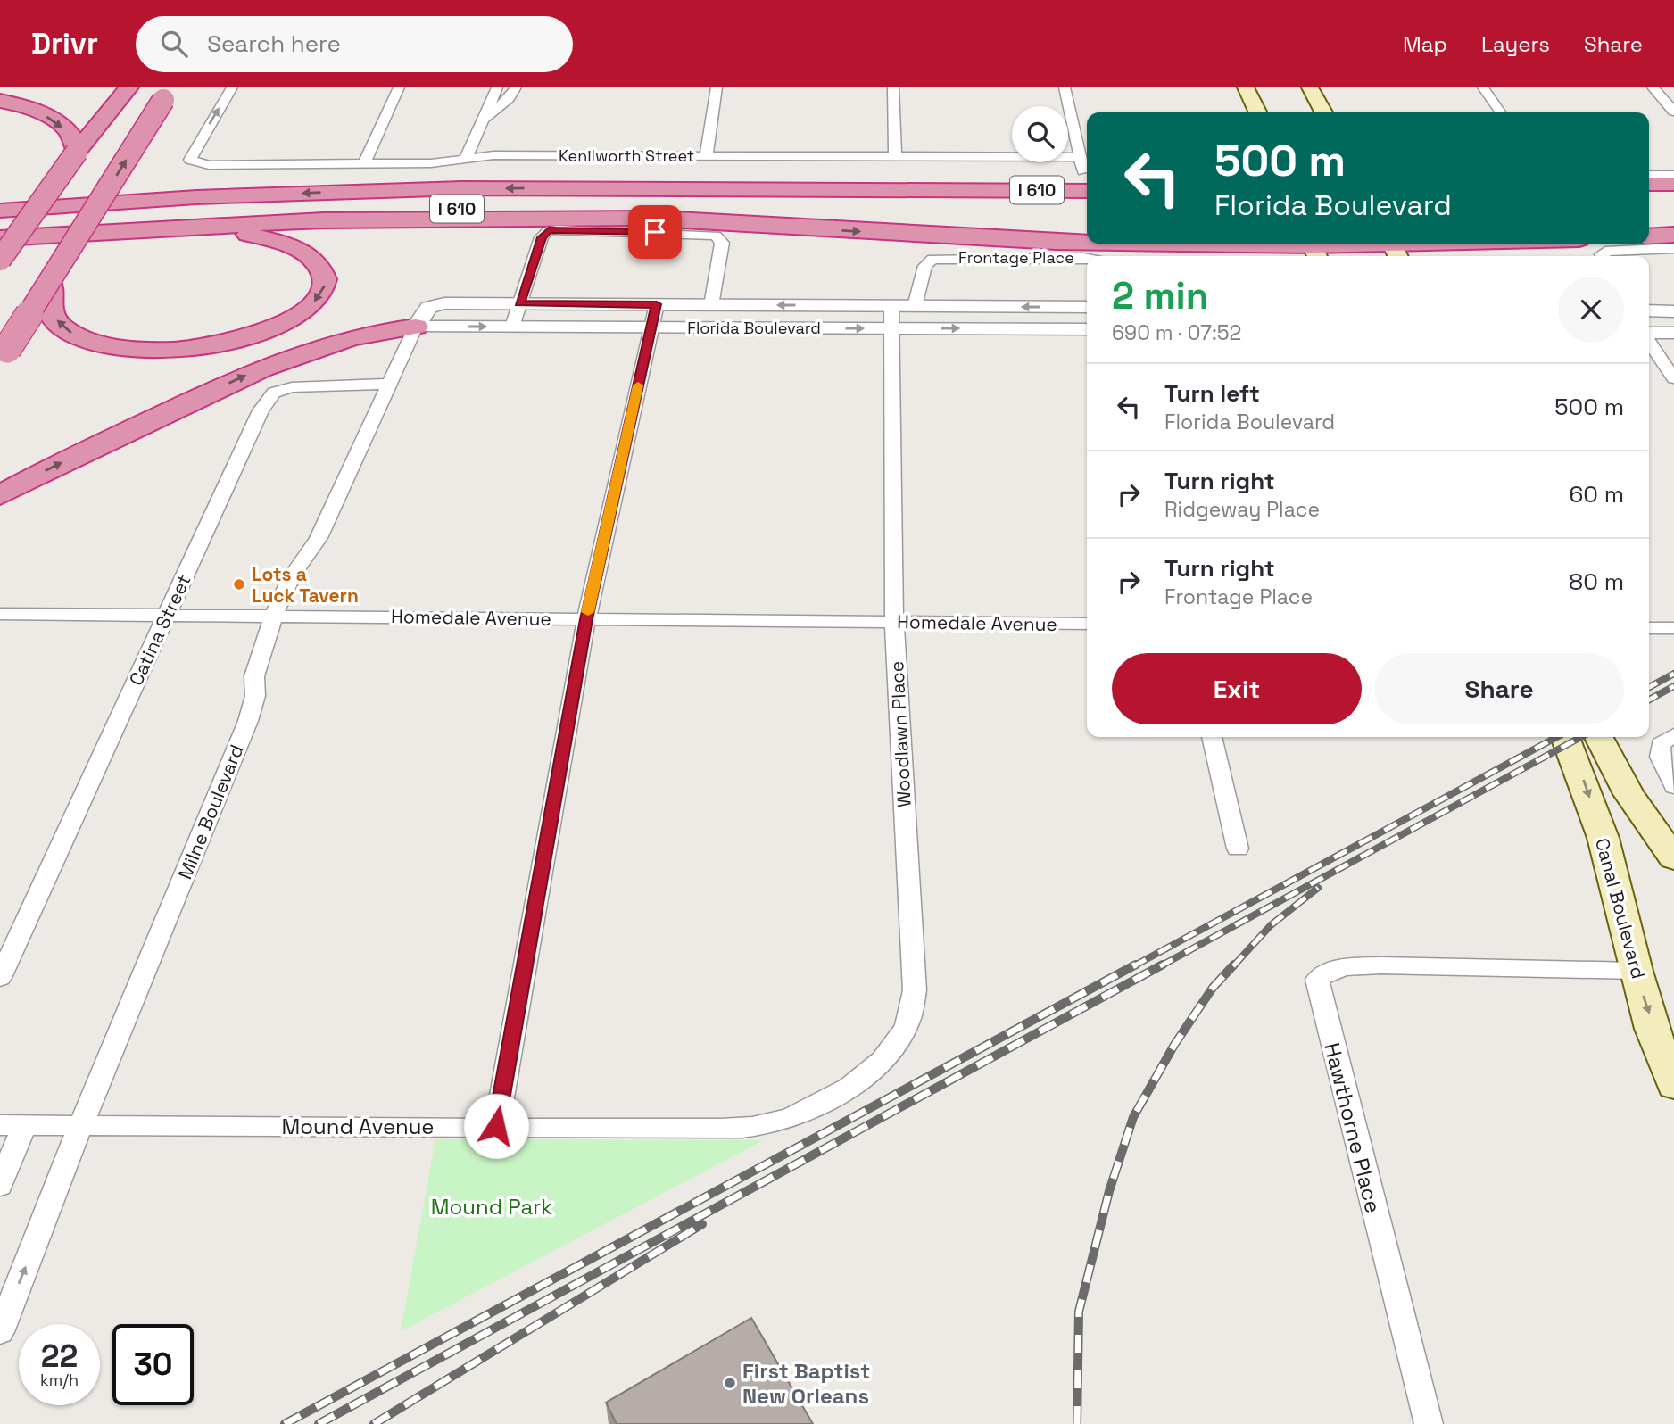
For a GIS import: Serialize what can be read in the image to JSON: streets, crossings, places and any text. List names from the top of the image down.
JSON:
{
  "streets": {
    "highway": ["I 610"],
    "main road": ["Canal Boulevard"],
    "street": [
      "Kenilworth Street",
      "Frontage Place",
      "Florida Boulevard",
      "Homedale Avenue",
      "Catina Street",
      "Woodlawn Place",
      "Milne Boulevard",
      "Mound Avenue",
      "Hawthorne Place"
    ]
  },
  "crossings": [
    ["Kenilworth Street", "I 610"],
    ["Florida Boulevard", "Woodlawn Place"],
    ["Florida Boulevard", "Milne Boulevard"],
    ["Homedale Avenue", "Catina Street"],
    ["Homedale Avenue", "Woodlawn Place"],
    ["Homedale Avenue", "Milne Boulevard"],
    ["Catina Street", "Milne Boulevard"],
    ["Woodlawn Place", "Mound Avenue"],
    ["Milne Boulevard", "Mound Avenue"],
    ["Canal Boulevard", "Hawthorne Place"]
  ],
  "parks": ["Mound Park"],
  "places": ["Lots a Luck Tavern", "First Baptist New Orleans"],
  "page": {
    "header": "Drivr",
    "search": "Search here",
    "nav": ["Map", "Layers", "Share"],
    "turn": ["500 m", "Florida Boulevard"],
    "heading": ["2 min", "690 m · 07:52"],
    "list": [
      {
        "name": "Turn left",
        "note": "Florida Boulevard",
        "value": "500 m"
      },
      {
        "name": "Turn right",
        "note": "Ridgeway Place",
        "value": "60 m"
      },
      {
        "name": "Turn right",
        "note": "Frontage Place",
        "value": "80 m"
      }
    ],
    "buttons": ["Exit", "Share"],
    "speed": "22 km/h",
    "limit": "30"
  }
}
